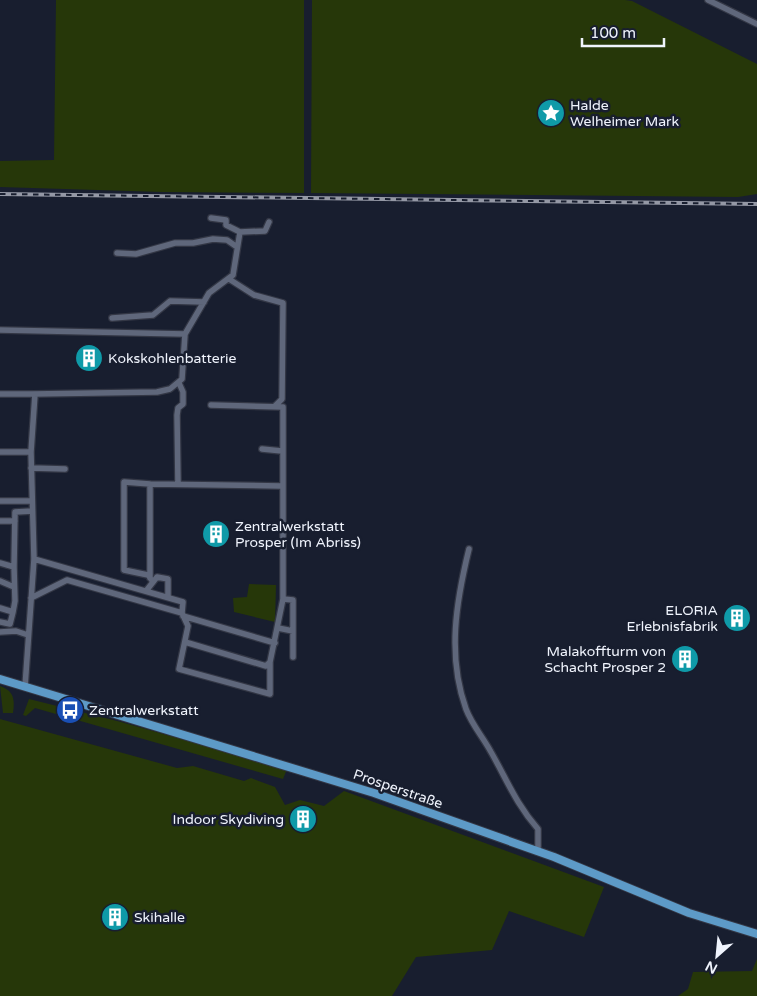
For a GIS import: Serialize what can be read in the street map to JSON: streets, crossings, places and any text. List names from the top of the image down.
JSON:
{
  "streets": {
    "main road": ["Prosperstraße"]
  },
  "places": {
    "place": ["Halde Welheimer Mark"],
    "building": [
      "Kokskohlenbatterie",
      "Zentralwerkstatt Prosper (Im Abriss)",
      "ELORIA Erlebnisfabrik",
      "Malakoffturm von Schacht Prosper 2",
      "Indoor Skydiving",
      "Skihalle"
    ],
    "bus stop": ["Zentralwerkstatt"]
  },
  "scale_bar": "100 m",
  "north": "bottom left"
}
